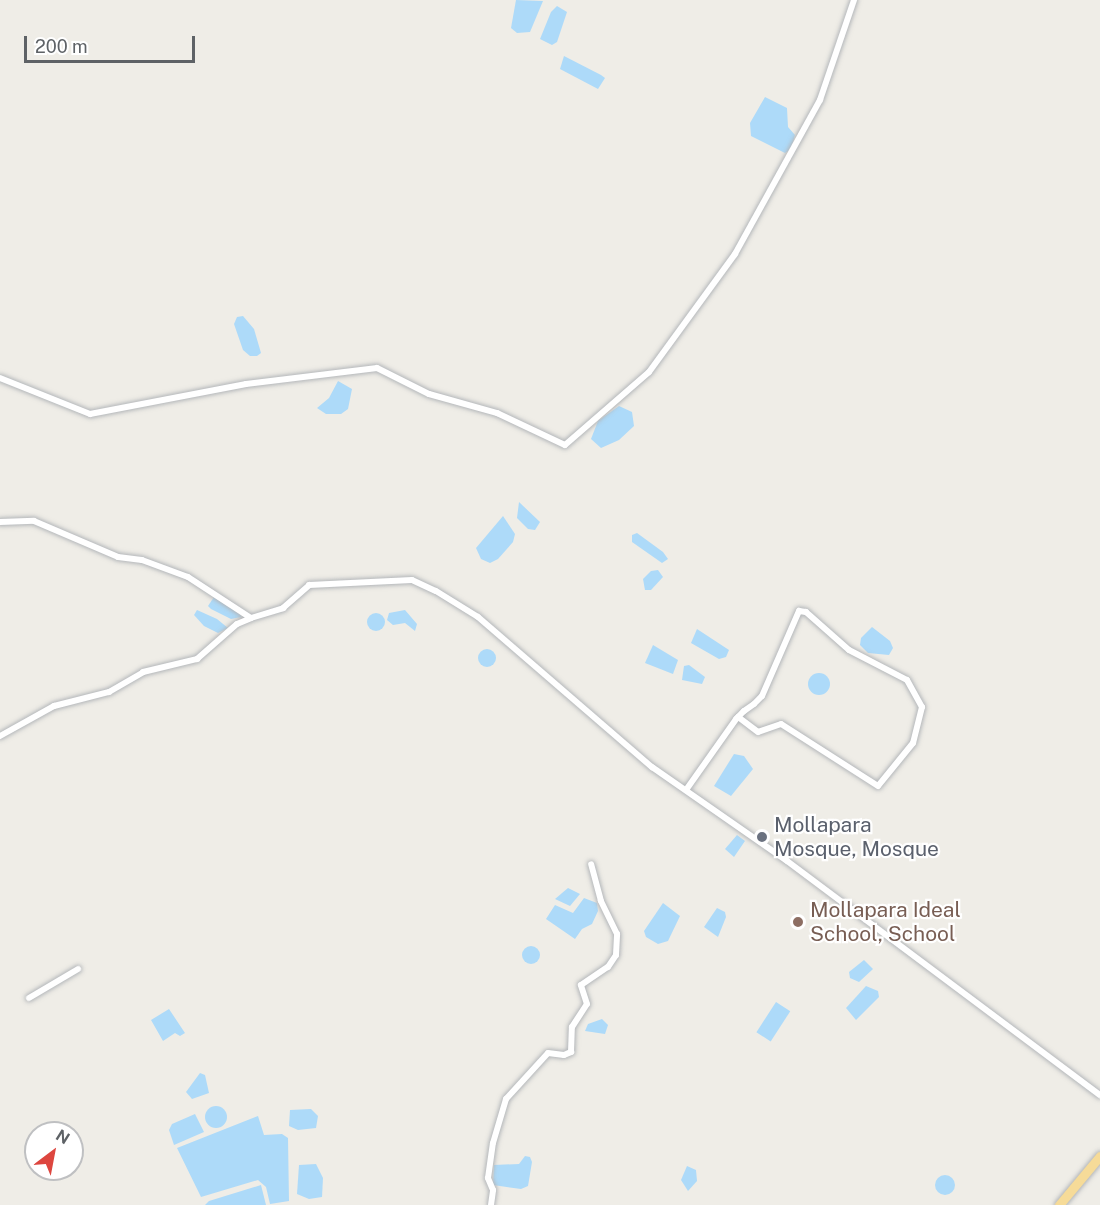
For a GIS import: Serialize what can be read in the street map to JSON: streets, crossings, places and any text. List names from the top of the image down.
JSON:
{
  "places": ["Mollapara Mosque, Mosque", "Mollapara Ideal School, School"],
  "scale_bar": "200 m",
  "north": "top right"
}
